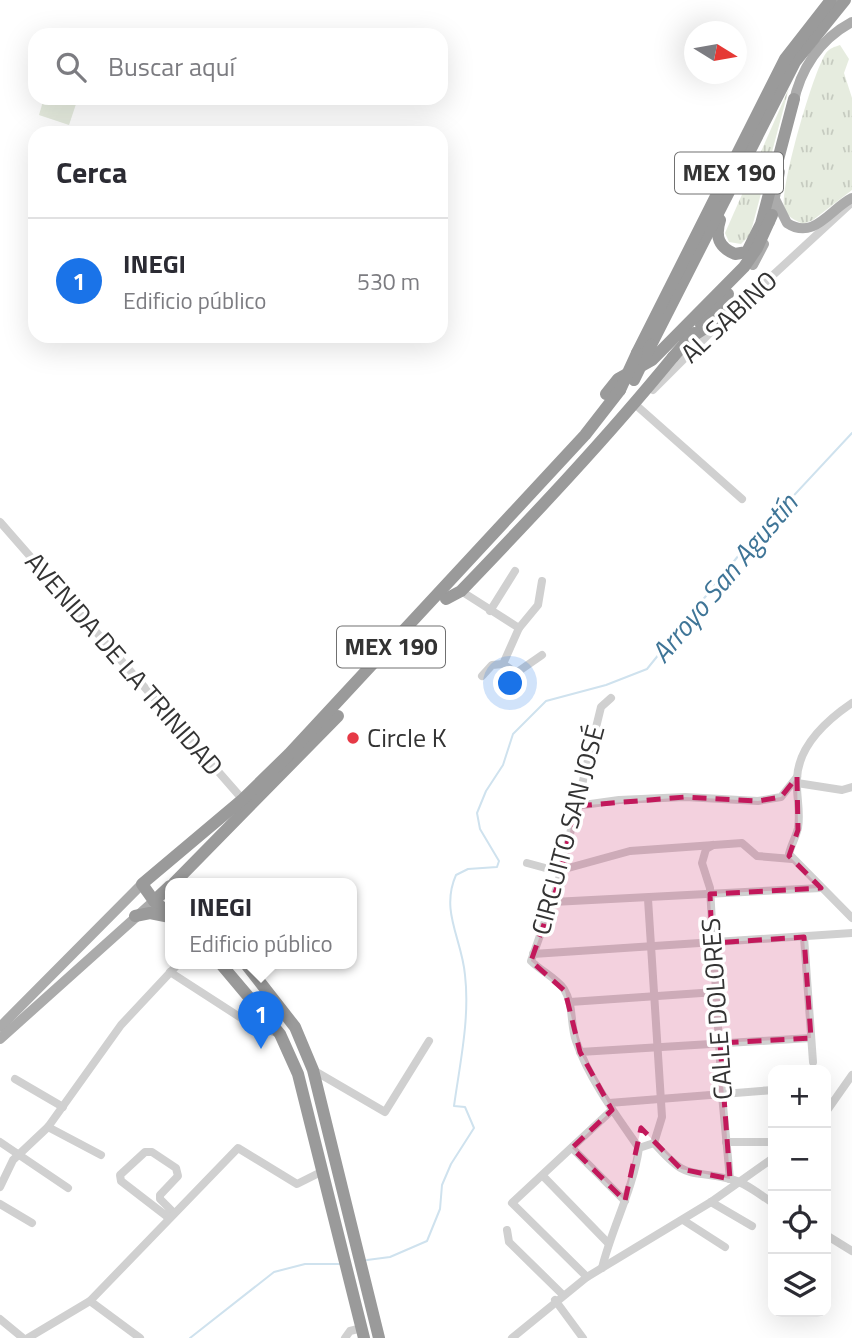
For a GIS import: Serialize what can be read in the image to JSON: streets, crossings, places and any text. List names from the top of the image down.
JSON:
{
  "streets": {
    "highway": ["MEX 190"],
    "street": [
      "AL SABINO",
      "AVENIDA DE LA TRINIDAD",
      "CIRCUITO SAN JOSÉ",
      "CALLE DOLORES"
    ]
  },
  "crossings": [
    ["MEX 190", "AL SABINO"],
    ["MEX 190", "AVENIDA DE LA TRINIDAD"]
  ],
  "water": ["Arroyo San Agustín"],
  "places": ["Circle K"],
  "north": "right",
  "page": {
    "search": "Buscar aquí",
    "heading": "Cerca",
    "list": [
      {
        "mark": "1",
        "name": "INEGI",
        "note": "Edificio público",
        "value": "530 m"
      }
    ],
    "popup": ["INEGI", "Edificio público"],
    "pins": "1",
    "map_buttons": ["+", "−"]
  }
}
